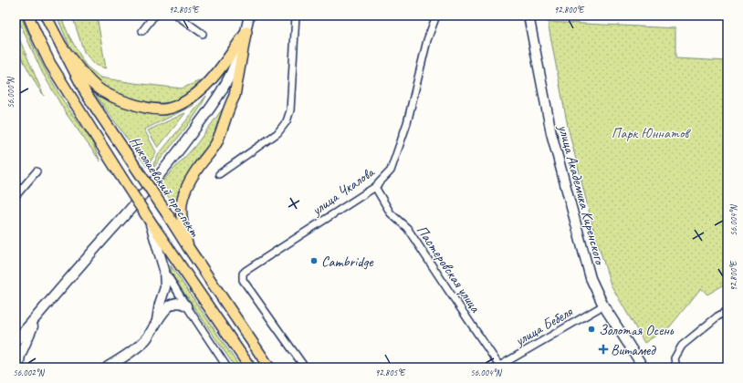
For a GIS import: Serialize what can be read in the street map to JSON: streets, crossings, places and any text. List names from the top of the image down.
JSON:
{
  "streets": {
    "main road": ["Николаевский проспект", "улица Академика Киренского"],
    "street": ["улица Чкалова", "Пастеровская улица", "улица Бебеля"]
  },
  "crossings": [
    ["улица Чкалова", "Пастеровская улица"],
    ["улица Академика Киренского", "улица Бебеля"],
    ["Пастеровская улица", "улица Бебеля"]
  ],
  "parks": ["Парк Юннатов"],
  "places": {
    "other": ["Cambridge", "Золотая Осень"],
    "health": ["Витамед"]
  },
  "coordinates": [
    "92.805°E",
    "92.800°E",
    "56.000°N",
    "56.004°N",
    "56.002°N"
  ]
}
